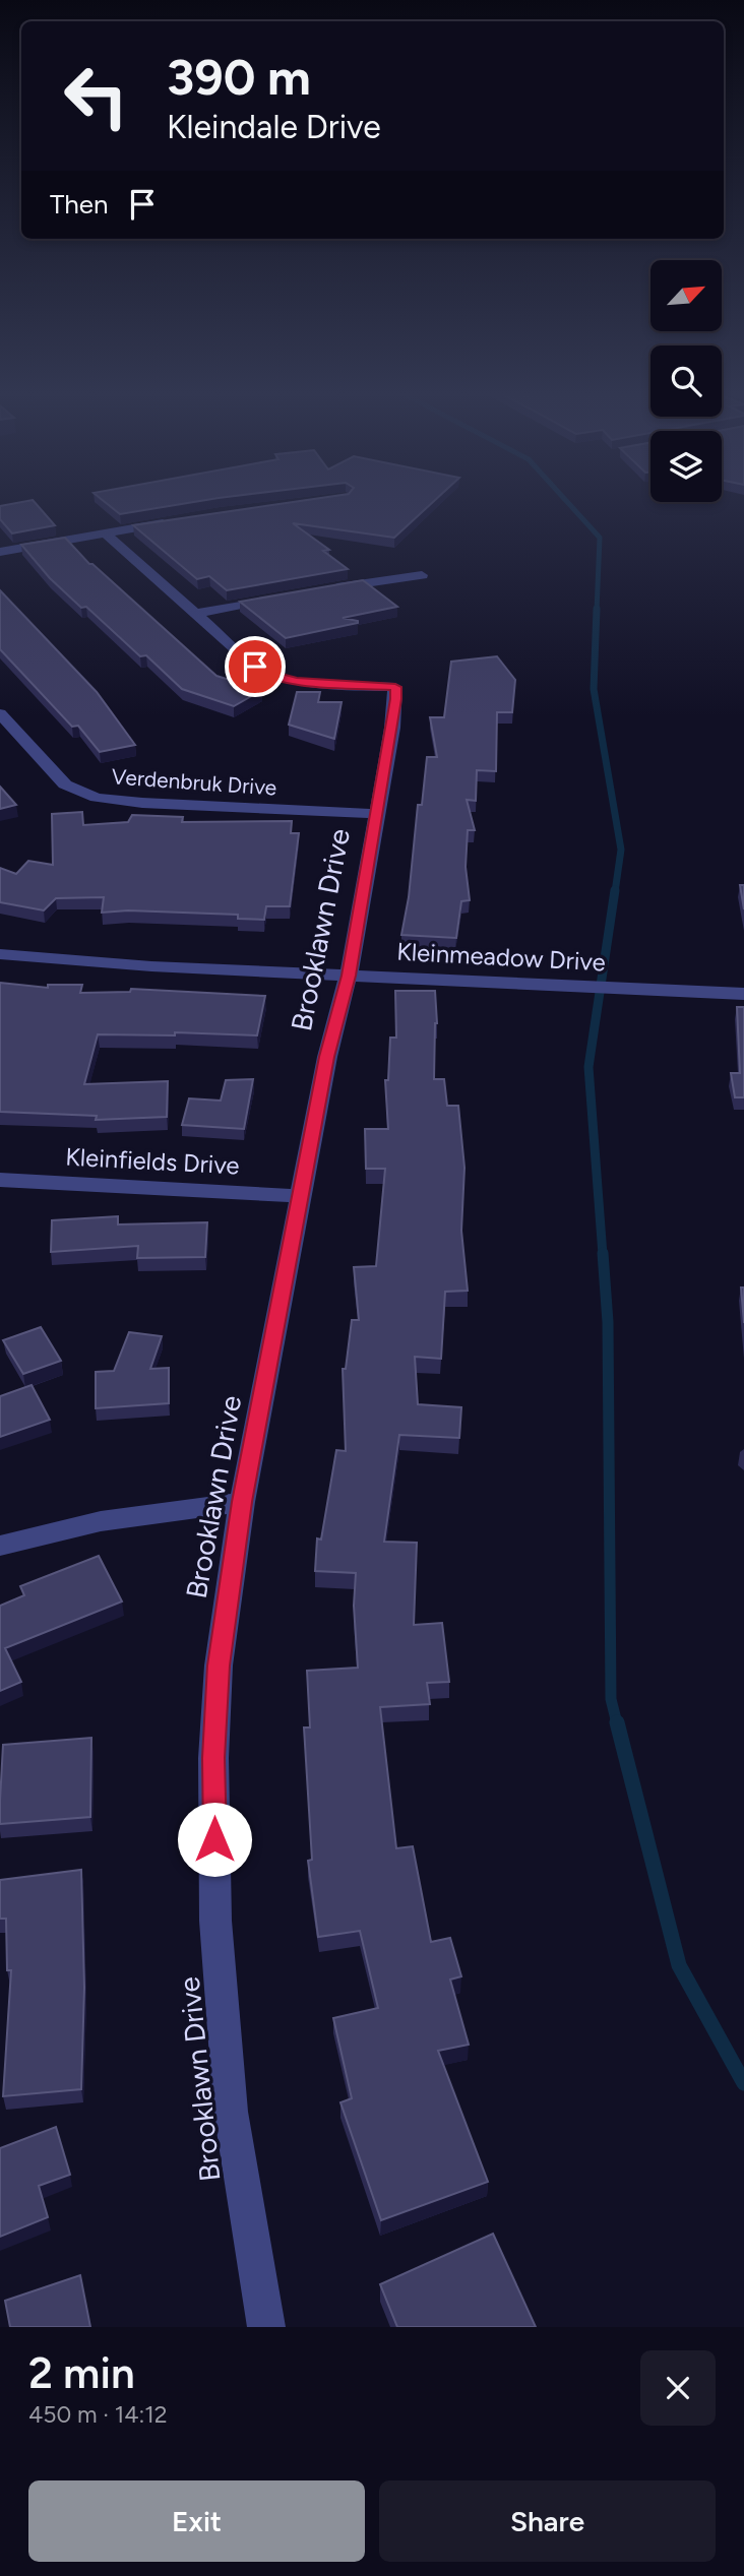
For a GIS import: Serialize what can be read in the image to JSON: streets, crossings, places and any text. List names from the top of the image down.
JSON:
{
  "streets": {
    "street": [
      "Verdenbruk Drive",
      "Brooklawn Drive",
      "Kleinmeadow Drive",
      "Kleinfields Drive"
    ]
  },
  "crossings": [
    ["Verdenbruk Drive", "Brooklawn Drive"],
    ["Brooklawn Drive", "Kleinmeadow Drive"],
    ["Brooklawn Drive", "Kleinfields Drive"]
  ],
  "north": "top right",
  "page": {
    "turn": ["390 m", "Kleindale Drive"],
    "then": "Then",
    "heading": ["2 min", "450 m · 14:12"],
    "buttons": ["Exit", "Share"]
  }
}
